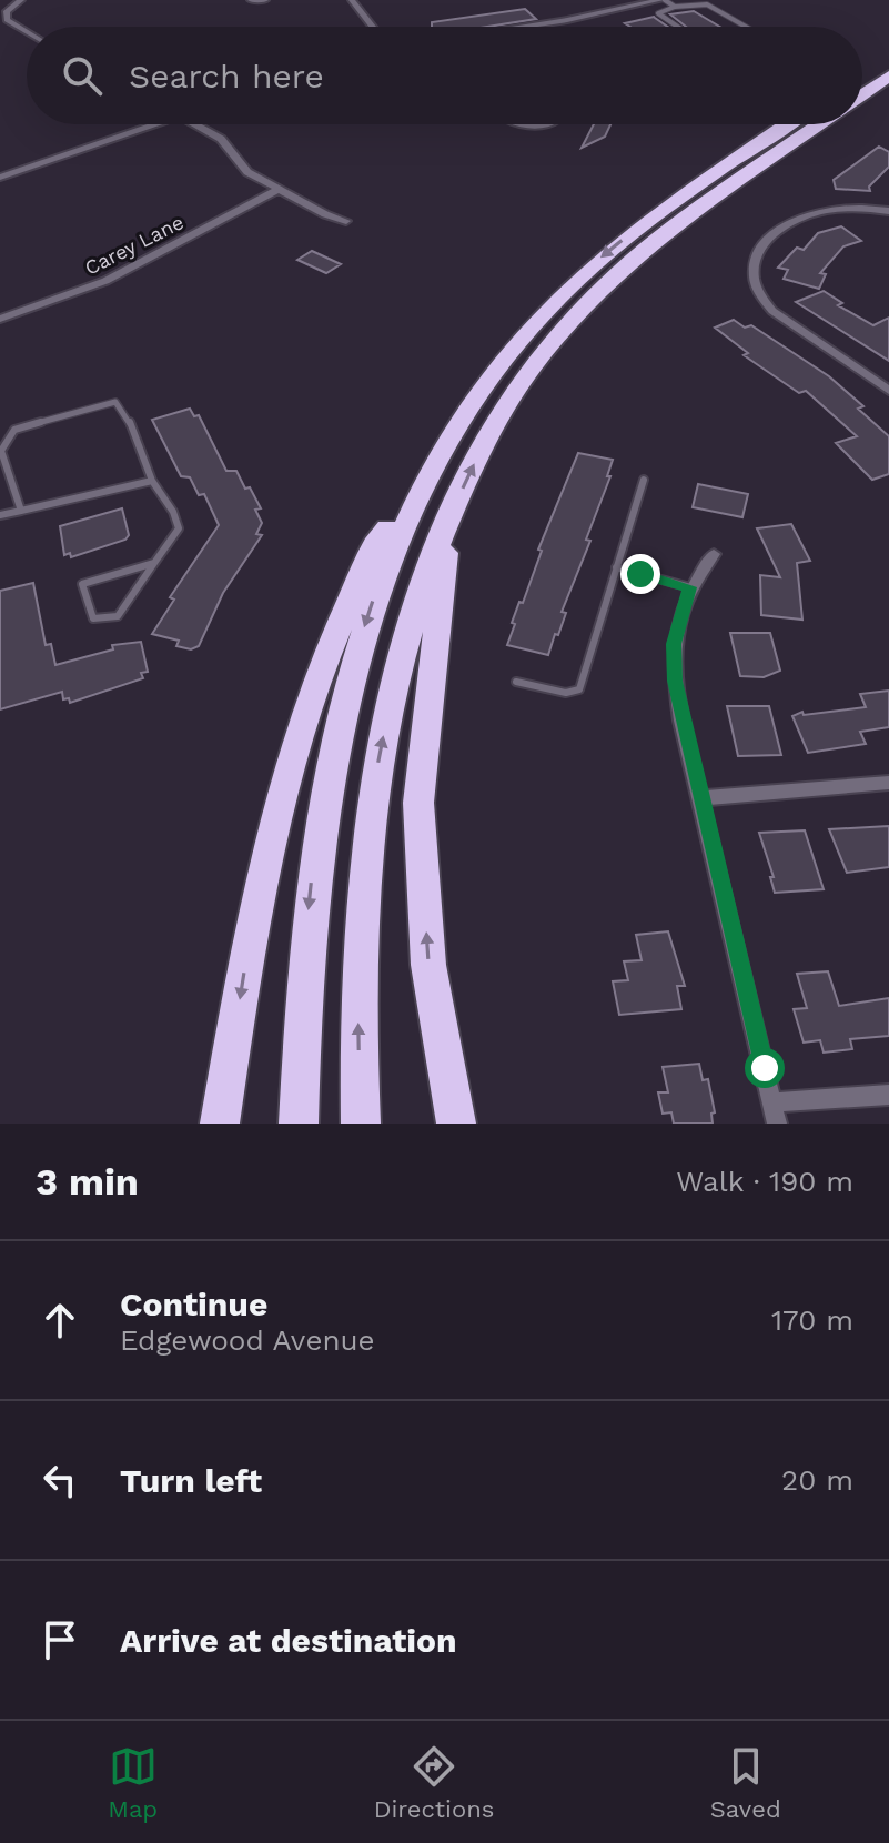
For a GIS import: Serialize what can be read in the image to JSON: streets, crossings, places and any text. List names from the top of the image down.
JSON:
{
  "streets": {
    "street": ["Carey Lane"]
  },
  "page": {
    "search": "Search here",
    "heading": ["3 min", "Walk · 190 m"],
    "list": [
      ["Continue", "Edgewood Avenue", "170 m"],
      ["Turn left", "20 m"],
      "Arrive at destination"
    ],
    "nav": ["Map", "Directions", "Saved"]
  }
}
